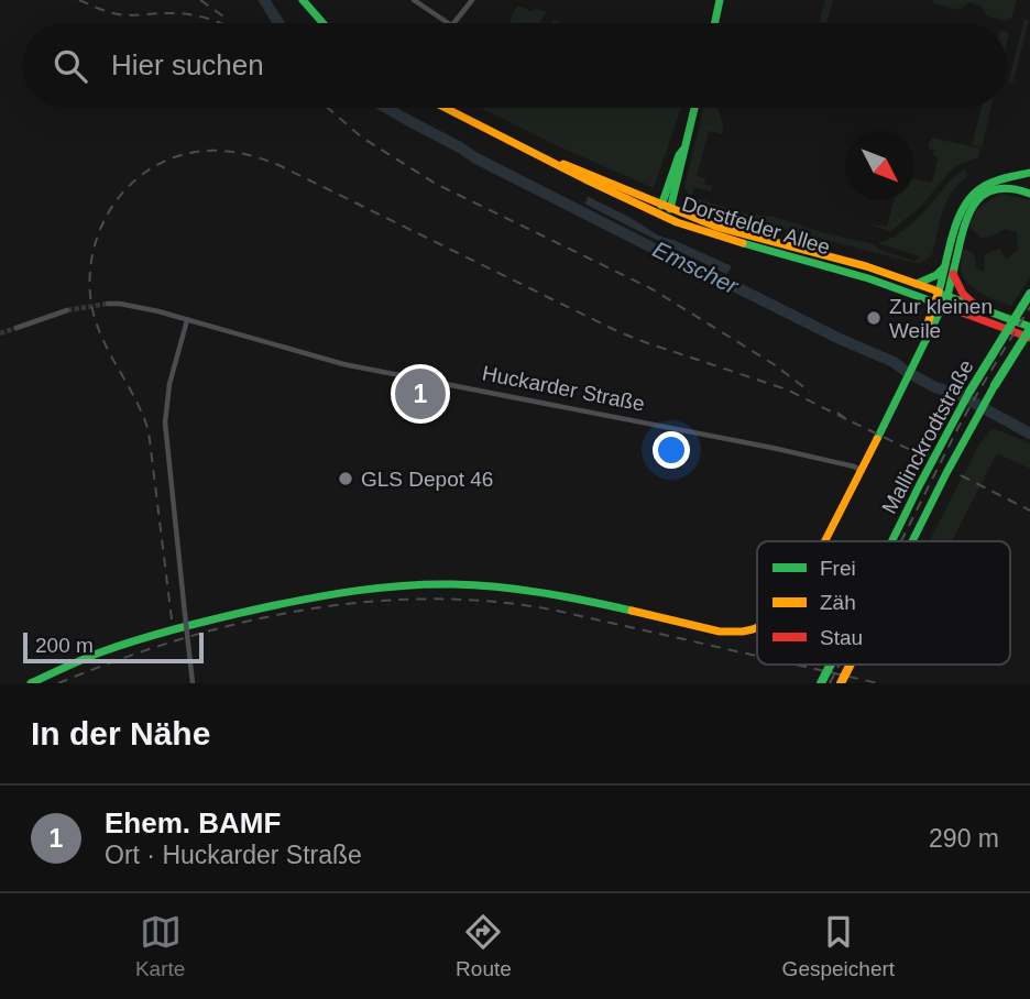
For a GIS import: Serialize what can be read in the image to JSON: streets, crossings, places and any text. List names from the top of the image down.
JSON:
{
  "streets": {
    "main road": ["Dorstfelder Allee", "Mallinckrodtstraße"],
    "street": ["Huckarder Straße"]
  },
  "water": ["Emscher"],
  "places": ["Zur kleinen Weile", "GLS Depot 46"],
  "legend": ["Frei", "Zäh", "Stau"],
  "scale_bar": "200 m",
  "north": "bottom right",
  "page": {
    "search": "Hier suchen",
    "pins": "1",
    "scale": "200 m",
    "heading": "In der Nähe",
    "list": [
      {
        "mark": "1",
        "name": "Ehem. BAMF",
        "note": "Ort · Huckarder Straße",
        "value": "290 m"
      }
    ],
    "nav": ["Karte", "Route", "Gespeichert"]
  }
}
